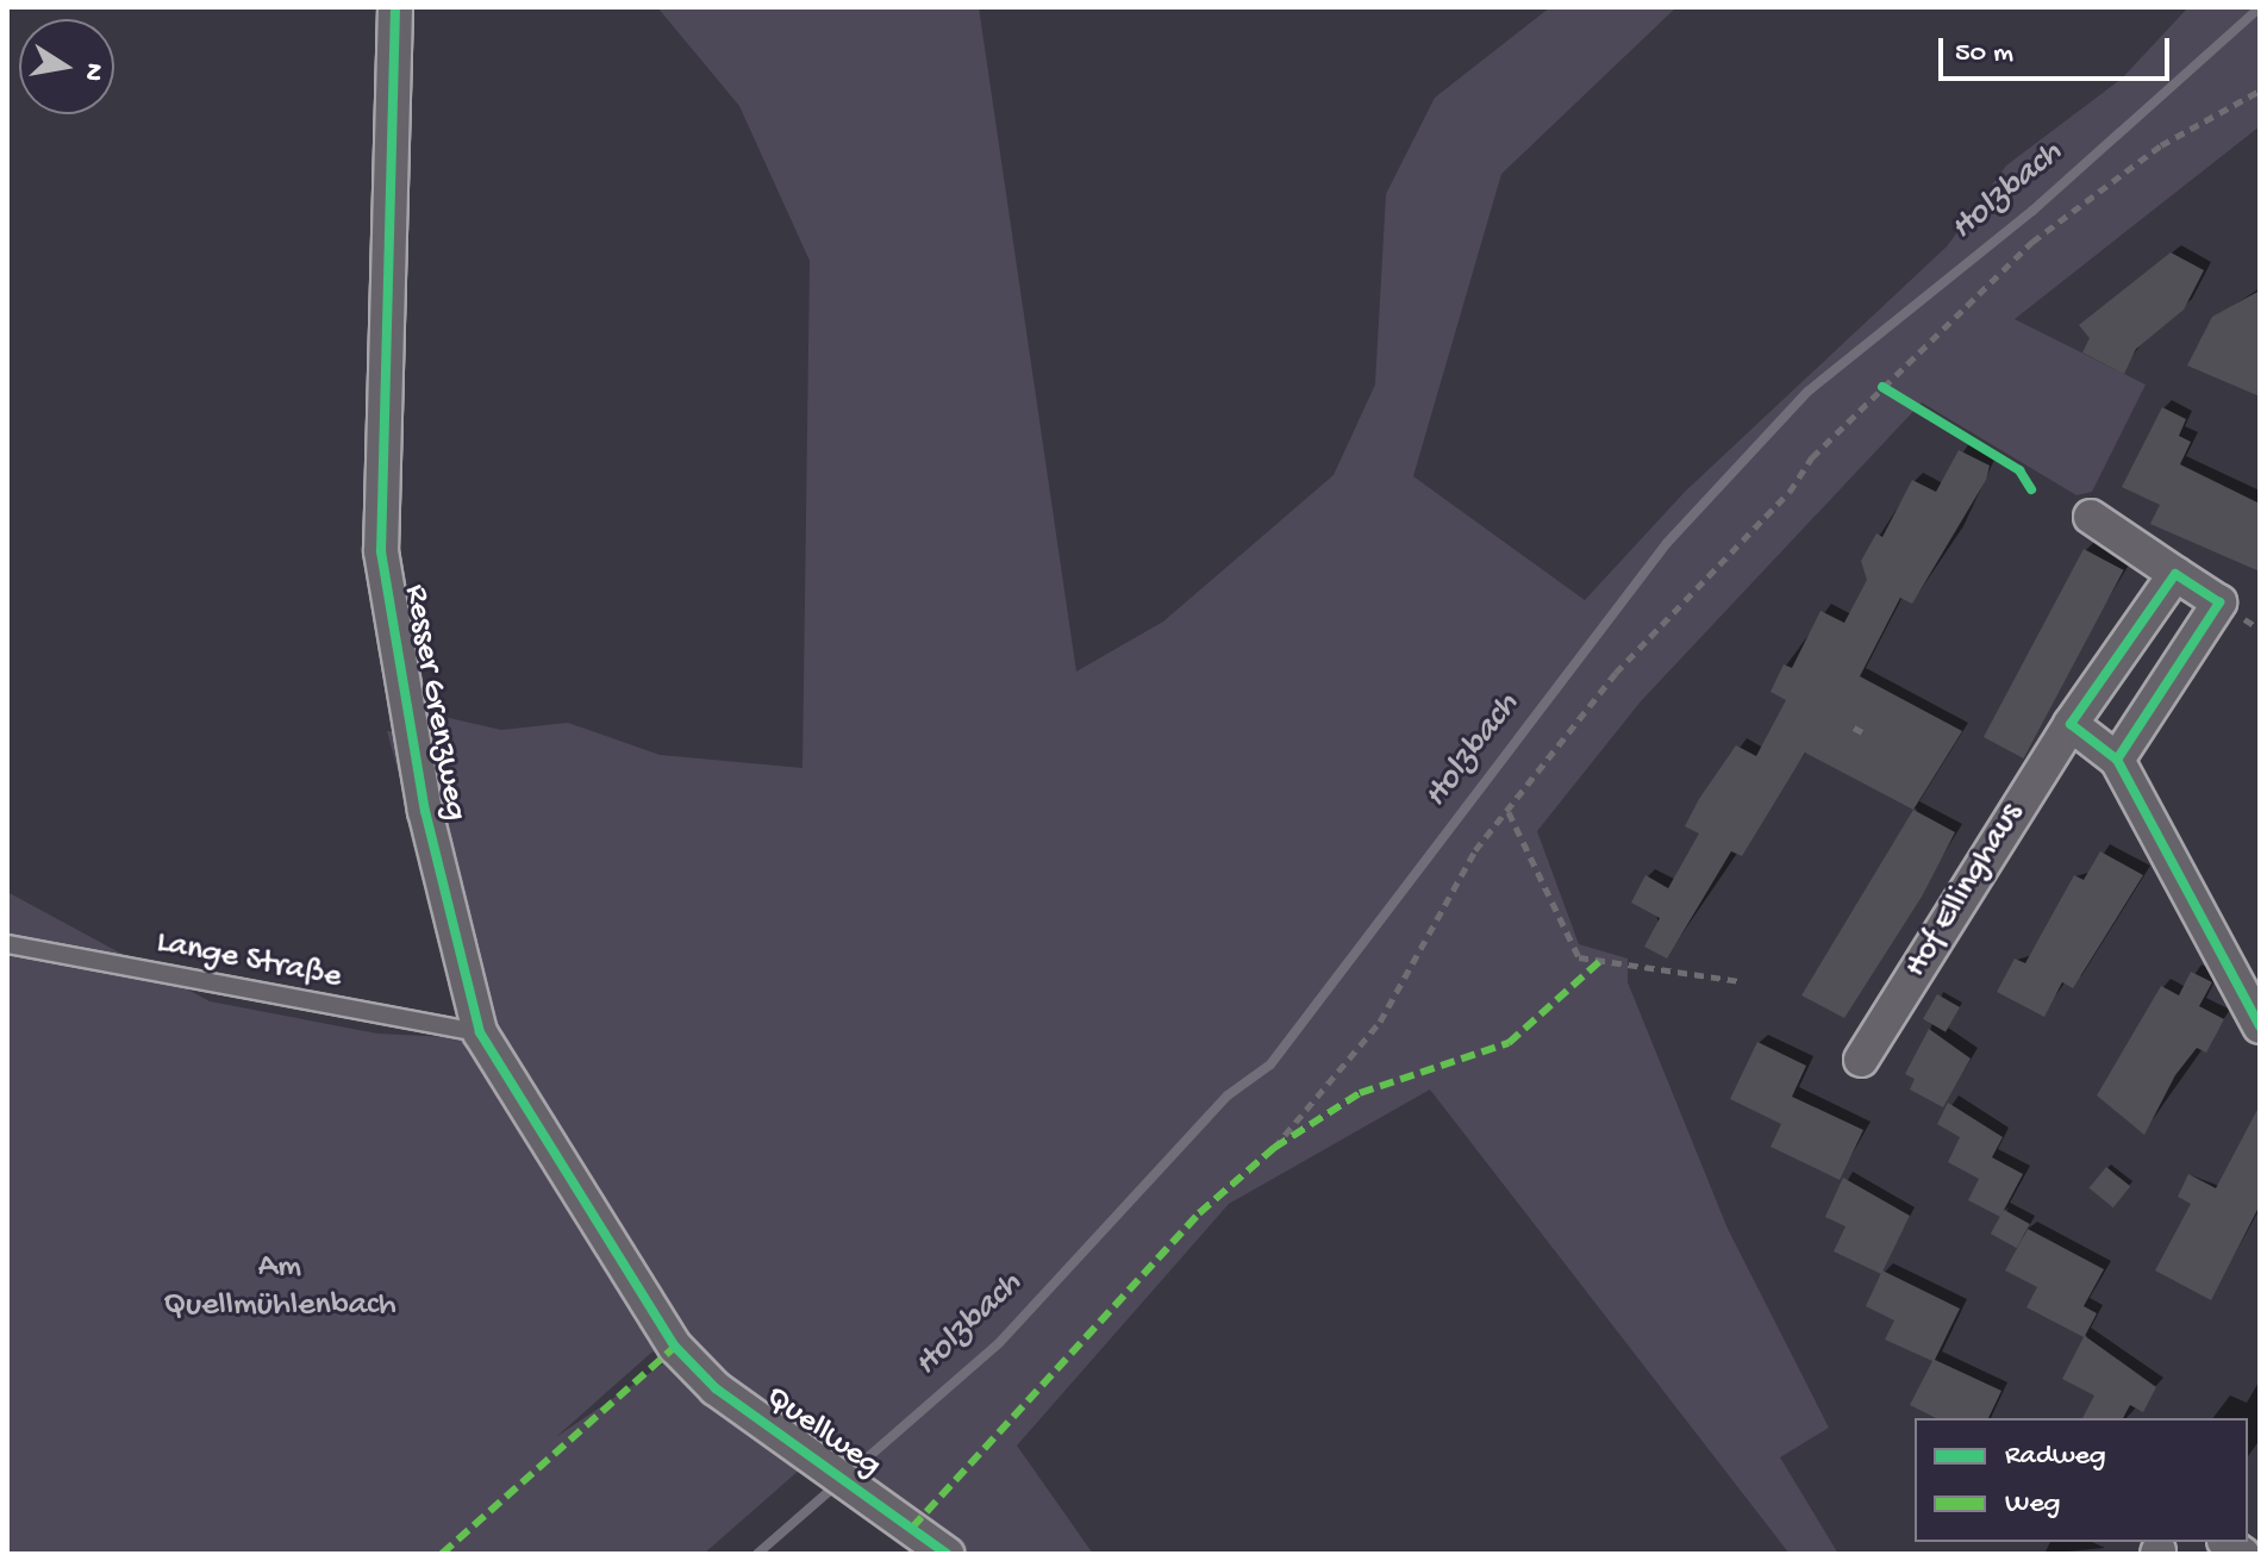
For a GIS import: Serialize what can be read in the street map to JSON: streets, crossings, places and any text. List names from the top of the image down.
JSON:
{
  "streets": {
    "street": ["Resser Grenzweg", "Hof Ellinghaus", "Quellweg"],
    "lane": ["Lange Straße"]
  },
  "crossings": [
    ["Resser Grenzweg", "Lange Straße"],
    ["Resser Grenzweg", "Quellweg"]
  ],
  "water": ["Holzbach"],
  "parks": ["Am Quellmühlenbach"],
  "legend": ["Radweg", "Weg"],
  "scale_bar": "50 m",
  "north": "right"
}
